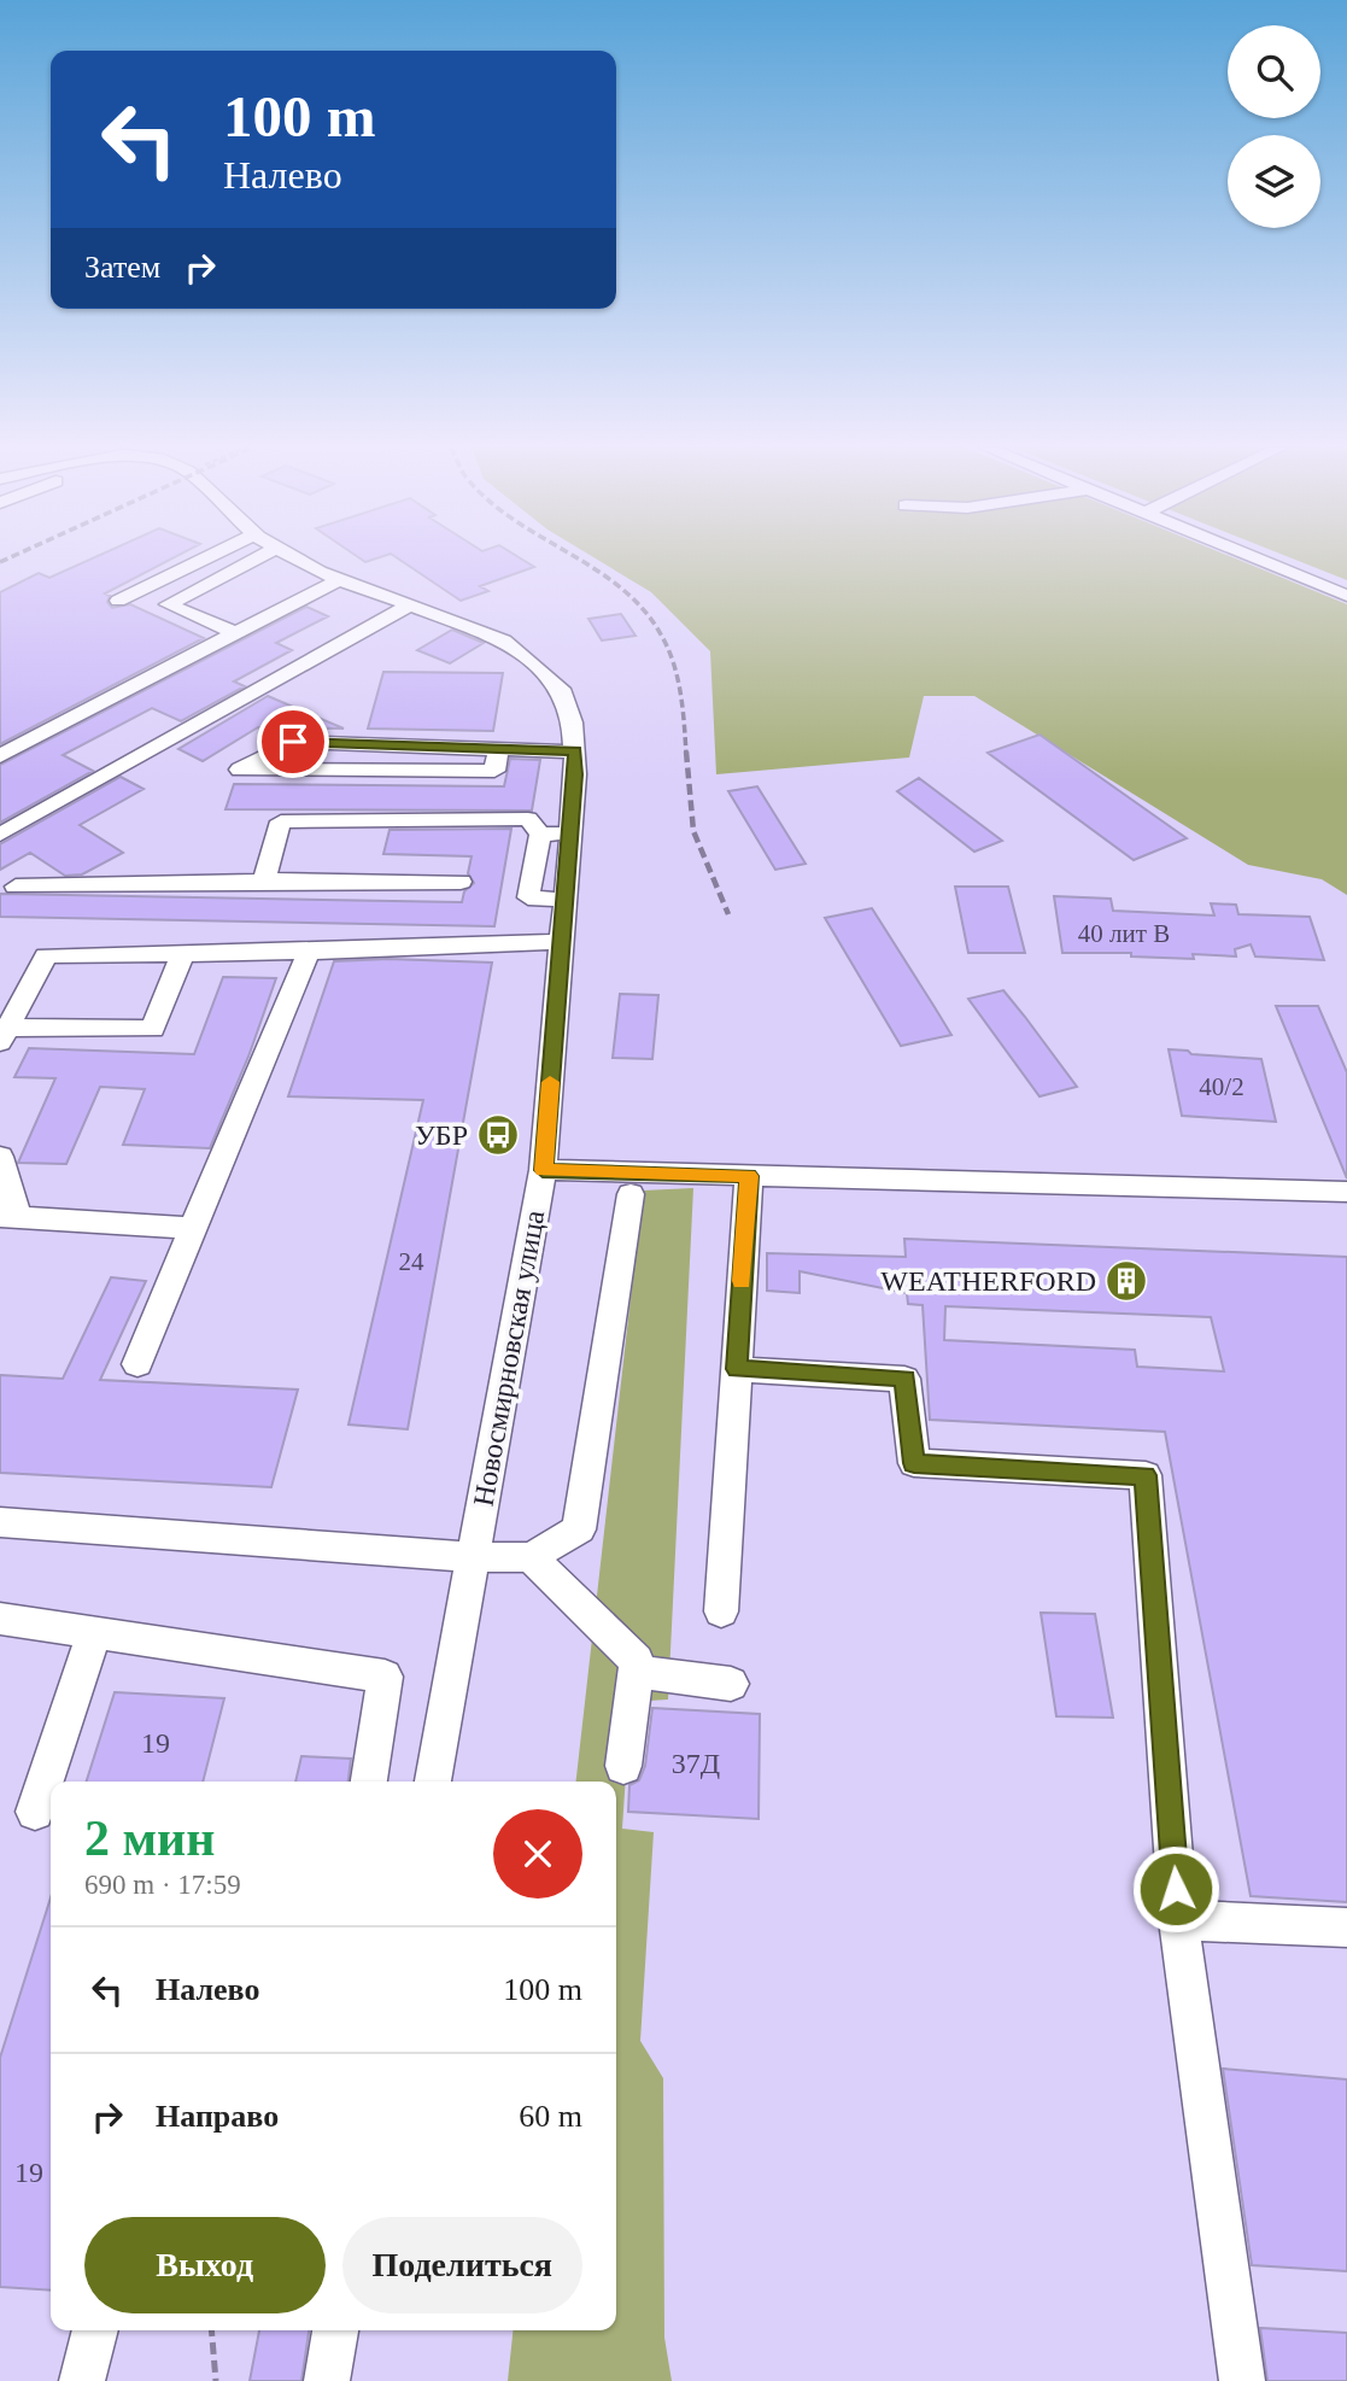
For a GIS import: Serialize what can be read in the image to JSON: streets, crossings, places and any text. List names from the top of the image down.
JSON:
{
  "streets": {
    "street": ["Новосмирновская улица"]
  },
  "places": {
    "bus stop": ["УБР"],
    "building": ["WEATHERFORD"]
  },
  "house_numbers": [
    "40 лит В",
    "40/2",
    "24",
    "19",
    "37Д",
    "19"
  ],
  "page": {
    "turn": ["100 m", "Налево"],
    "then": "Затем",
    "heading": ["2 мин", "690 m · 17:59"],
    "list": [
      {
        "name": "Налево",
        "value": "100 m"
      },
      {
        "name": "Направо",
        "value": "60 m"
      }
    ],
    "buttons": ["Выход", "Поделиться"]
  }
}
